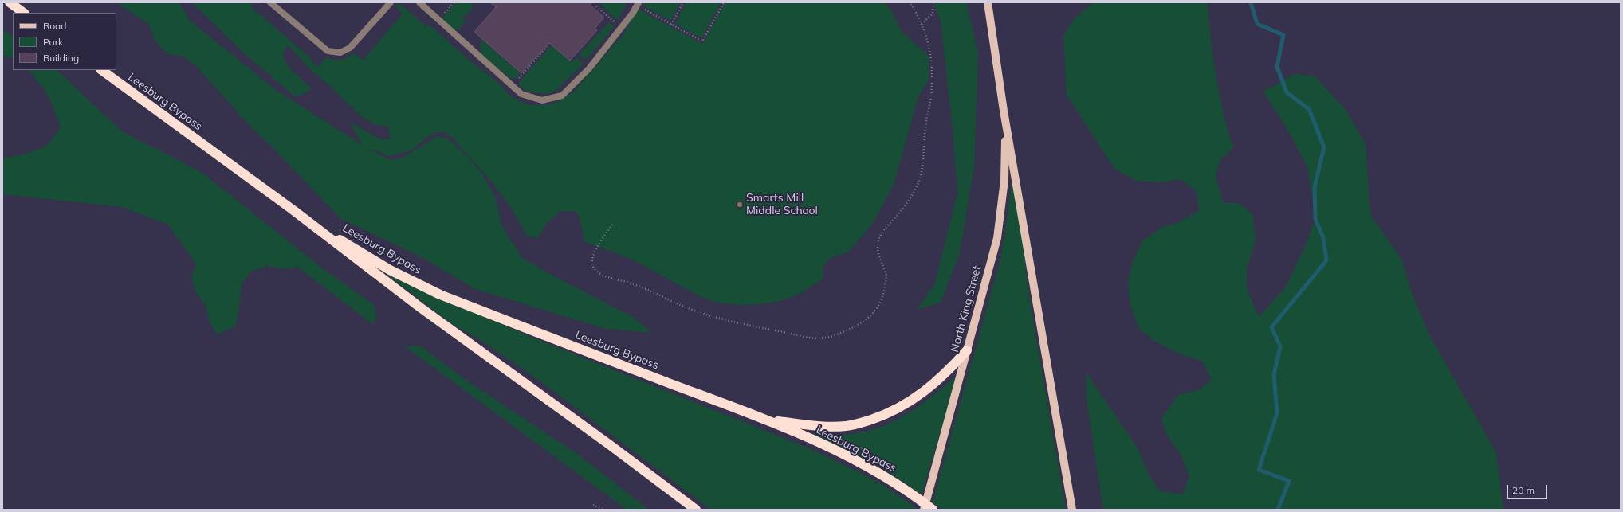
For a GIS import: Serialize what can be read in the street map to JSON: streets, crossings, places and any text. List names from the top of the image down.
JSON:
{
  "streets": {
    "highway": ["Leesburg Bypass"],
    "main road": ["North King Street"]
  },
  "crossings": [
    ["Leesburg Bypass", "North King Street"]
  ],
  "places": ["Smarts Mill Middle School"],
  "legend": ["Road", "Park", "Building"],
  "scale_bar": "20 m"
}
